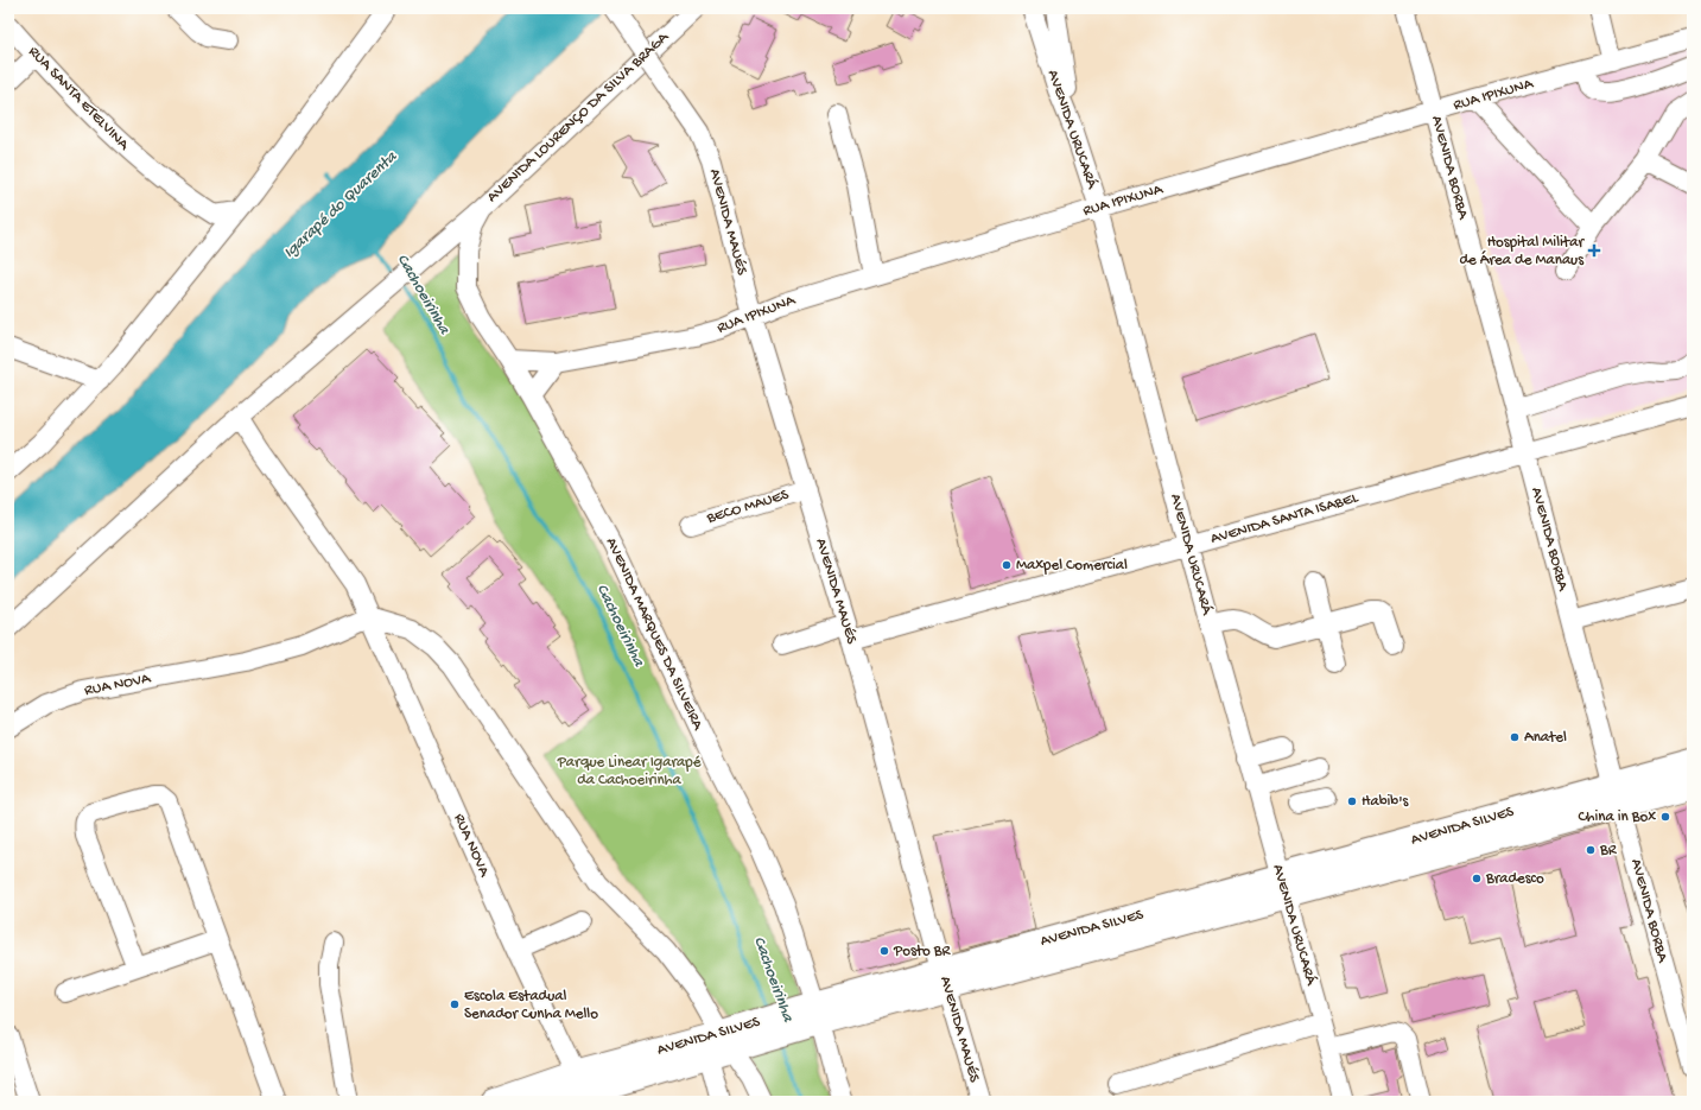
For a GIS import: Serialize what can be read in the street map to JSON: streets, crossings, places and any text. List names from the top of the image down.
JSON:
{
  "streets": {
    "main road": ["AVENIDA SILVES"],
    "street": [
      "RUA IPIXUNA",
      "RUA SANTA ETELVINA",
      "AVENIDA LOURENÇO DA SILVA BRAGA",
      "AVENIDA URUCARÁ",
      "AVENIDA BORBA",
      "AVENIDA MAUÉS",
      "BECO MAUES",
      "AVENIDA SANTA ISABEL",
      "AVENIDA MARQUES DA SILVEIRA",
      "RUA NOVA"
    ]
  },
  "crossings": [
    ["RUA IPIXUNA", "AVENIDA URUCARÁ"],
    ["RUA IPIXUNA", "AVENIDA BORBA"],
    ["RUA IPIXUNA", "AVENIDA MAUÉS"],
    ["RUA IPIXUNA", "AVENIDA MARQUES DA SILVEIRA"],
    ["AVENIDA LOURENÇO DA SILVA BRAGA", "AVENIDA MARQUES DA SILVEIRA"],
    ["AVENIDA LOURENÇO DA SILVA BRAGA", "RUA NOVA"],
    ["AVENIDA URUCARÁ", "AVENIDA SANTA ISABEL"],
    ["AVENIDA URUCARÁ", "AVENIDA SILVES"],
    ["AVENIDA BORBA", "AVENIDA SANTA ISABEL"],
    ["AVENIDA BORBA", "AVENIDA SILVES"],
    ["AVENIDA MAUÉS", "BECO MAUES"],
    ["AVENIDA MAUÉS", "AVENIDA SANTA ISABEL"],
    ["AVENIDA MAUÉS", "AVENIDA SILVES"],
    ["AVENIDA MARQUES DA SILVEIRA", "AVENIDA SILVES"],
    ["RUA NOVA", "AVENIDA SILVES"]
  ],
  "water": ["Igarapé do Quarenta", "Cachoeirinha"],
  "parks": ["Parque Linear Igarapé da Cachoeirinha"],
  "places": {
    "health": ["Hospital Militar de Área de Manaus"],
    "other": [
      "Maxpel Comercial",
      "Anatel",
      "Habib's",
      "China in Box",
      "BR",
      "Bradesco",
      "Posto BR",
      "Escola Estadual Senador Cunha Mello"
    ]
  }
}
